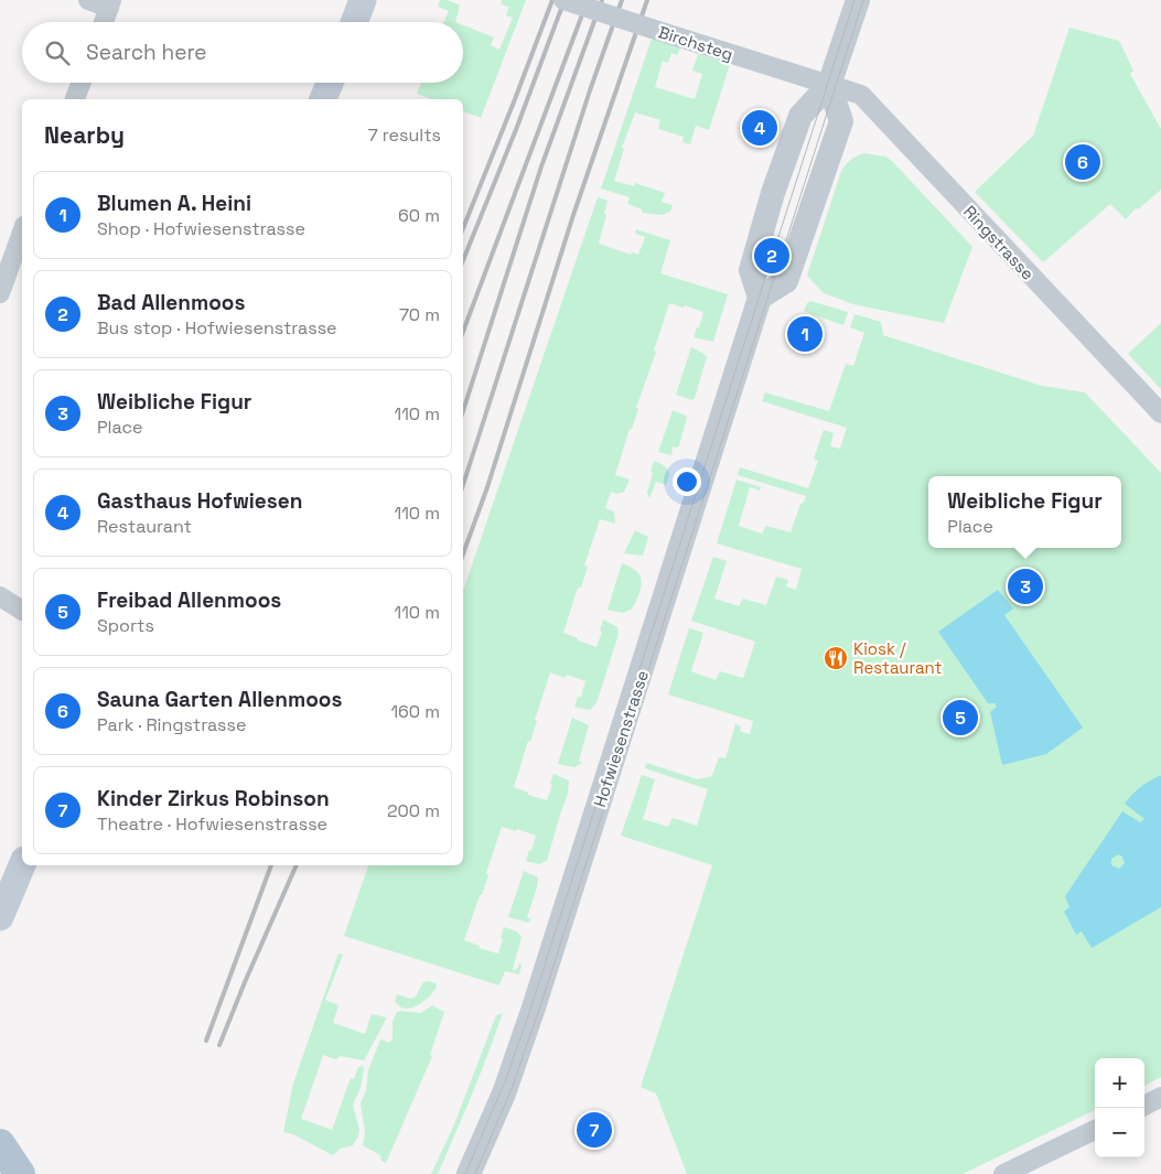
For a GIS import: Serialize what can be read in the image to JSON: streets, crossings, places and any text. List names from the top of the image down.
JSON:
{
  "streets": {
    "street": ["Birchsteg", "Ringstrasse", "Hofwiesenstrasse"]
  },
  "crossings": [
    ["Birchsteg", "Ringstrasse"]
  ],
  "places": {
    "restaurant": ["Kiosk / Restaurant"]
  },
  "page": {
    "search": "Search here",
    "heading": ["Nearby", "7 results"],
    "pins": [
      "4",
      "6",
      "2",
      "1",
      "3",
      "5",
      "7"
    ],
    "list": [
      {
        "mark": "1",
        "name": "Blumen A. Heini",
        "note": "Shop · Hofwiesenstrasse",
        "value": "60 m"
      },
      {
        "mark": "2",
        "name": "Bad Allenmoos",
        "note": "Bus stop · Hofwiesenstrasse",
        "value": "70 m"
      },
      {
        "mark": "3",
        "name": "Weibliche Figur",
        "note": "Place",
        "value": "110 m"
      },
      {
        "mark": "4",
        "name": "Gasthaus Hofwiesen",
        "note": "Restaurant",
        "value": "110 m"
      },
      {
        "mark": "5",
        "name": "Freibad Allenmoos",
        "note": "Sports",
        "value": "110 m"
      },
      {
        "mark": "6",
        "name": "Sauna Garten Allenmoos",
        "note": "Park · Ringstrasse",
        "value": "160 m"
      },
      {
        "mark": "7",
        "name": "Kinder Zirkus Robinson",
        "note": "Theatre · Hofwiesenstrasse",
        "value": "200 m"
      }
    ],
    "popup": ["Weibliche Figur", "Place"],
    "map_buttons": ["+", "−"]
  }
}
